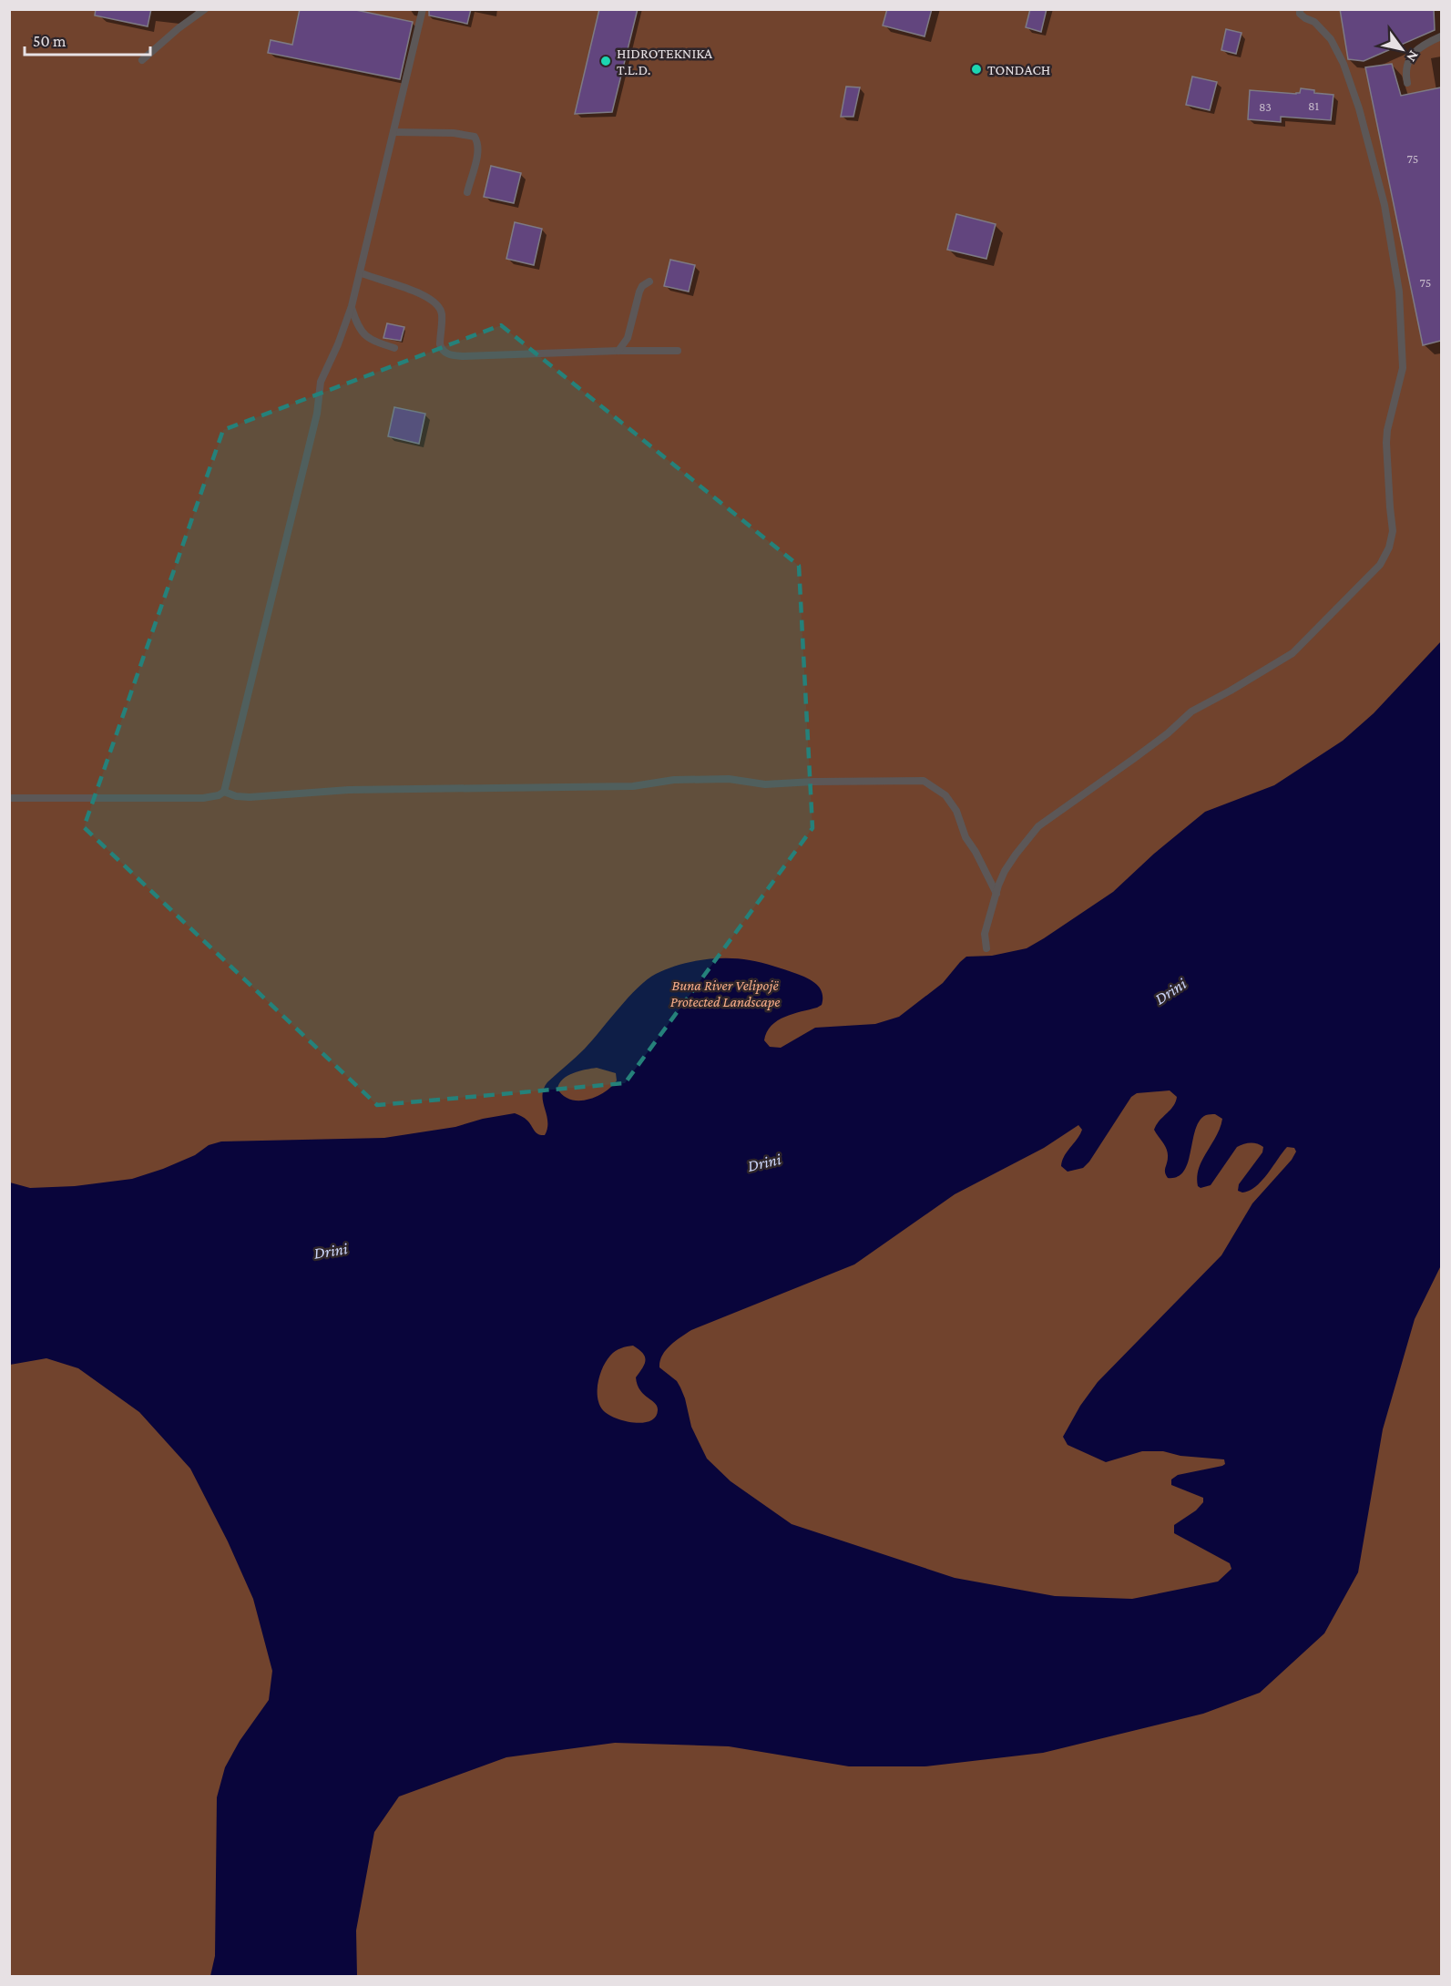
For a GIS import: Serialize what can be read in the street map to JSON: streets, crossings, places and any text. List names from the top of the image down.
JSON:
{
  "water": ["Drini"],
  "parks": ["Buna River Velipojë Protected Landscape"],
  "places": ["HIDROTEKNIKA T.L.D.", "TONDACH"],
  "house_numbers": [
    "81",
    "83",
    "75",
    "75"
  ],
  "scale_bar": "50 m",
  "north": "bottom right"
}
